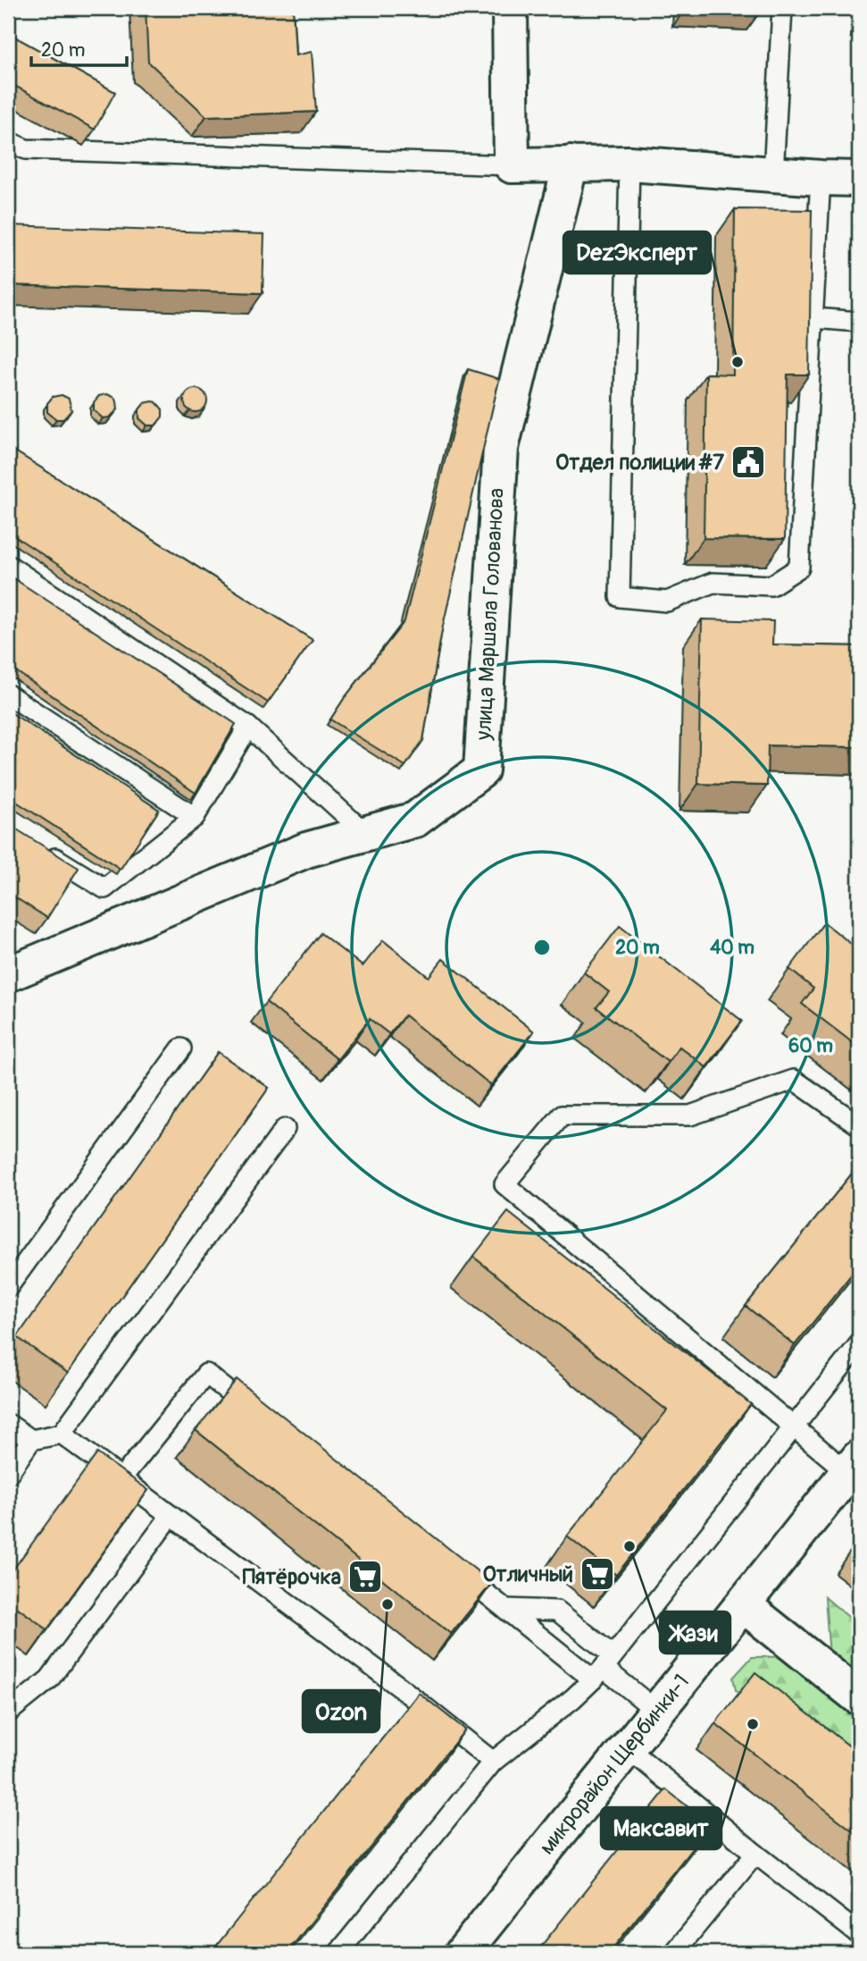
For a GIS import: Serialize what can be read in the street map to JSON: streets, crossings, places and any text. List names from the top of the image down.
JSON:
{
  "streets": {
    "street": ["улица Маршала Голованова", "микрорайон Щербинки-1"]
  },
  "places": {
    "other": [
      "DezЭксперт",
      "Жази",
      "Ozon",
      "Максавит"
    ],
    "public building": ["Отдел полиции #7"],
    "supermarket": ["Отличный", "Пятёрочка"]
  },
  "scale_bar": "20 m",
  "rings": ["20 m", "40 m", "60 m"]
}
